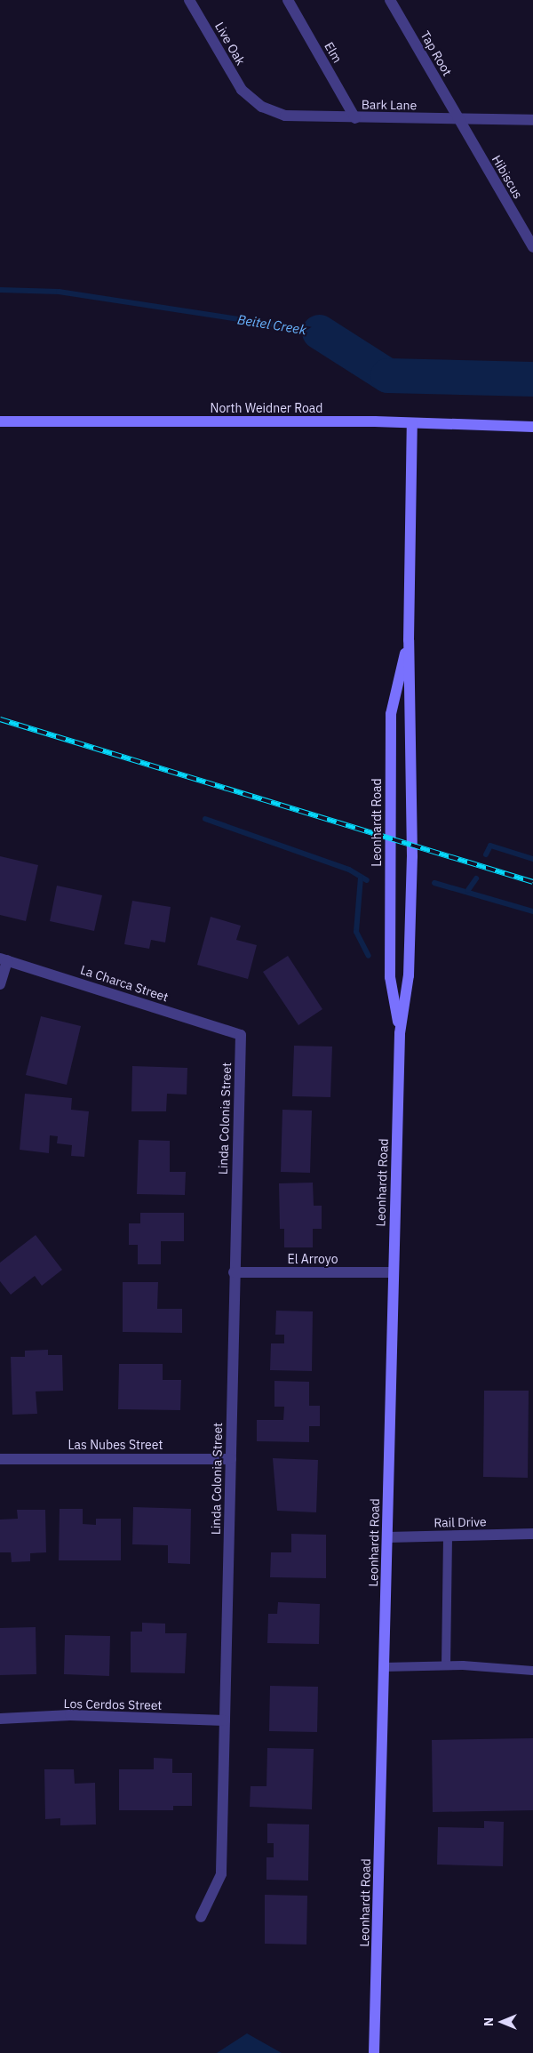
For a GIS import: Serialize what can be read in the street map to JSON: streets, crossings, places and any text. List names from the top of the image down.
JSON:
{
  "streets": {
    "street": [
      "Live Oak",
      "Elm",
      "Tap Root",
      "Bark Lane",
      "Hibiscus",
      "North Weidner Road",
      "Leonhardt Road",
      "La Charca Street",
      "Linda Colonia Street",
      "El Arroyo",
      "Las Nubes Street",
      "Rail Drive",
      "Los Cerdos Street"
    ]
  },
  "crossings": [
    ["Live Oak", "Bark Lane"],
    ["Elm", "Bark Lane"],
    ["Tap Root", "Bark Lane"],
    ["Tap Root", "Hibiscus"],
    ["Bark Lane", "Hibiscus"],
    ["North Weidner Road", "Leonhardt Road"],
    ["Leonhardt Road", "El Arroyo"],
    ["Leonhardt Road", "Rail Drive"],
    ["La Charca Street", "Linda Colonia Street"],
    ["Linda Colonia Street", "El Arroyo"],
    ["Linda Colonia Street", "Las Nubes Street"],
    ["Linda Colonia Street", "Los Cerdos Street"]
  ],
  "water": ["Beitel Creek"],
  "north": "left"
}
